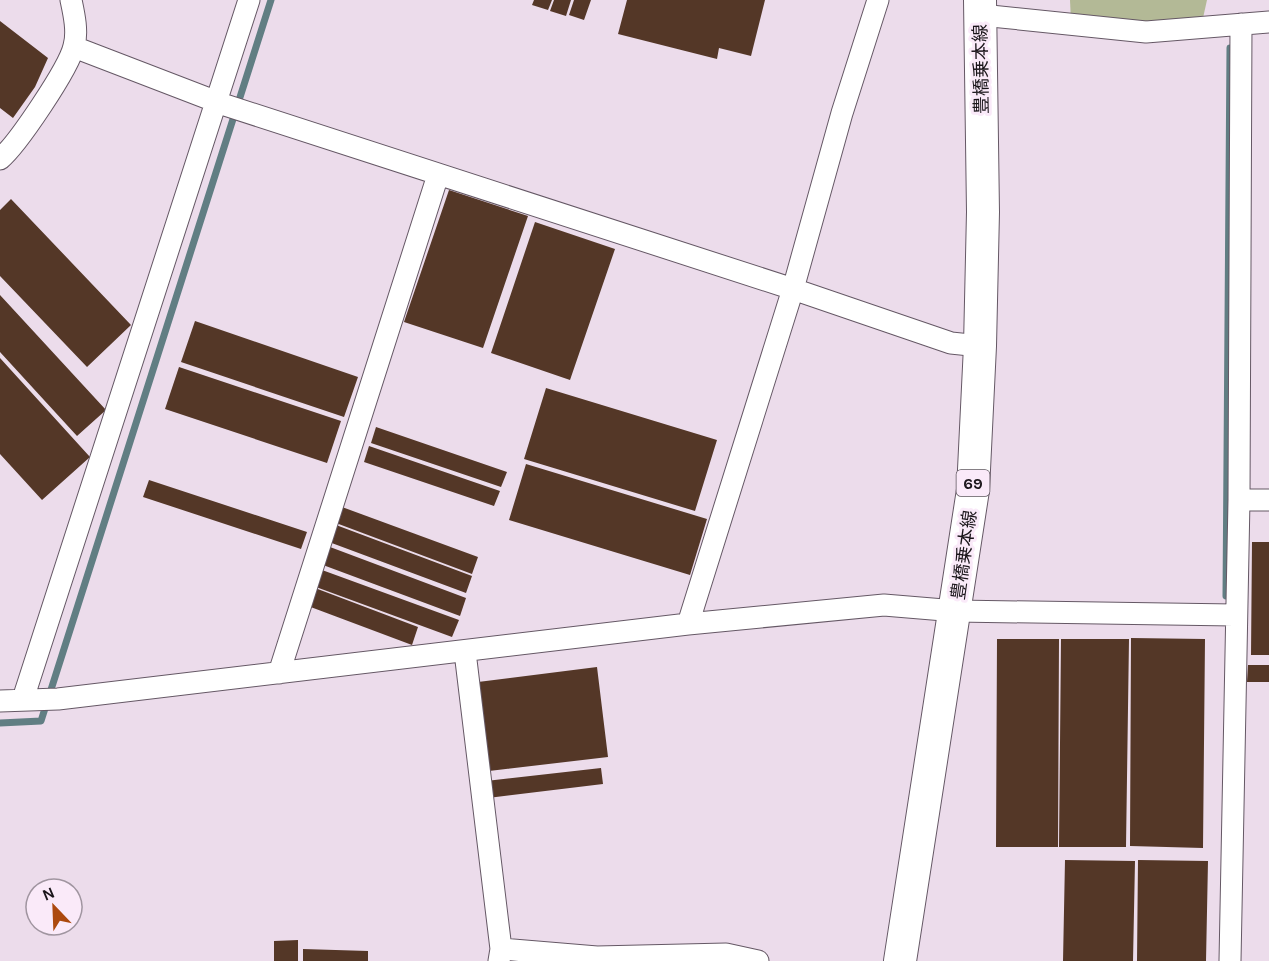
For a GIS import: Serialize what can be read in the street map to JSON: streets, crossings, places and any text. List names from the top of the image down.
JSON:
{
  "streets": {
    "main road": ["豊橋乗本線", "69"]
  },
  "north": "top left"
}
